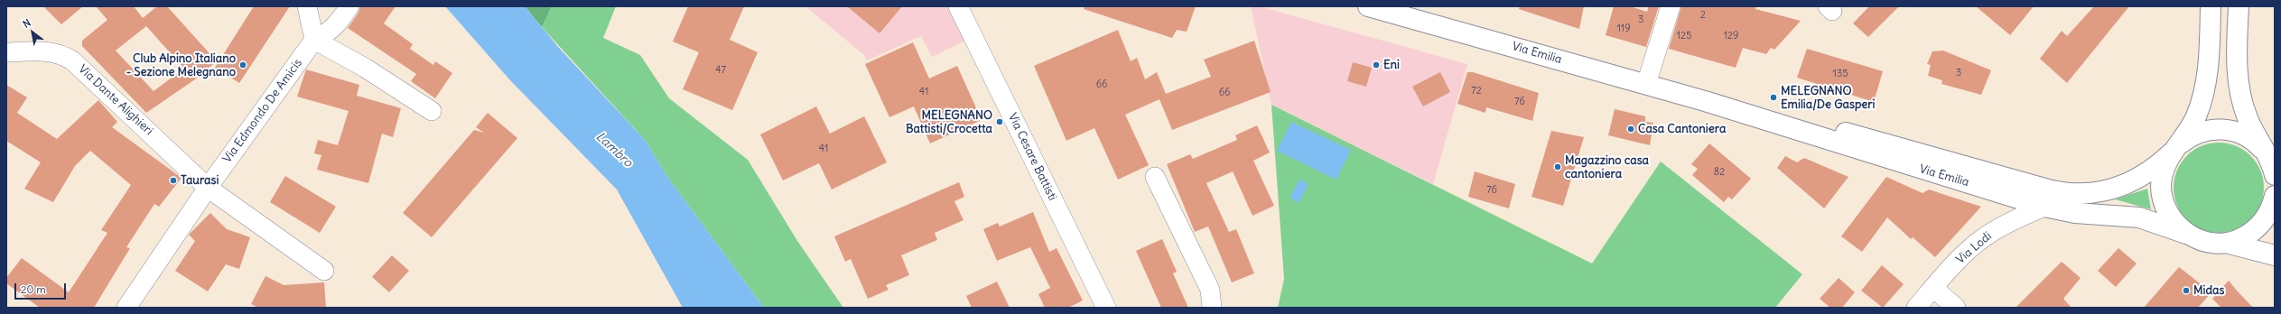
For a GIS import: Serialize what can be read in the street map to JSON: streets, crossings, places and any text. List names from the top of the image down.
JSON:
{
  "streets": {
    "street": [
      "Via Emilia",
      "Via Dante Alighieri",
      "Via Edmondo De Amicis",
      "Via Cesare Battisti",
      "Via Lodi"
    ]
  },
  "crossings": [
    ["Via Emilia", "Via Lodi"],
    ["Via Dante Alighieri", "Via Edmondo De Amicis"]
  ],
  "water": ["Lambro"],
  "places": [
    "Club Alpino Italiano - Sezione Melegnano",
    "Eni",
    "MELEGNANO Emilia/De Gasperi",
    "MELEGNANO Battisti/Crocetta",
    "Casa Cantoniera",
    "Magazzino casa cantoniera",
    "Taurasi",
    "Midas"
  ],
  "house_numbers": [
    "2",
    "3",
    "119",
    "125",
    "129",
    "47",
    "3",
    "135",
    "66",
    "72",
    "41",
    "66",
    "76",
    "41",
    "82",
    "76"
  ],
  "scale_bar": "20 m",
  "north": "top left"
}
